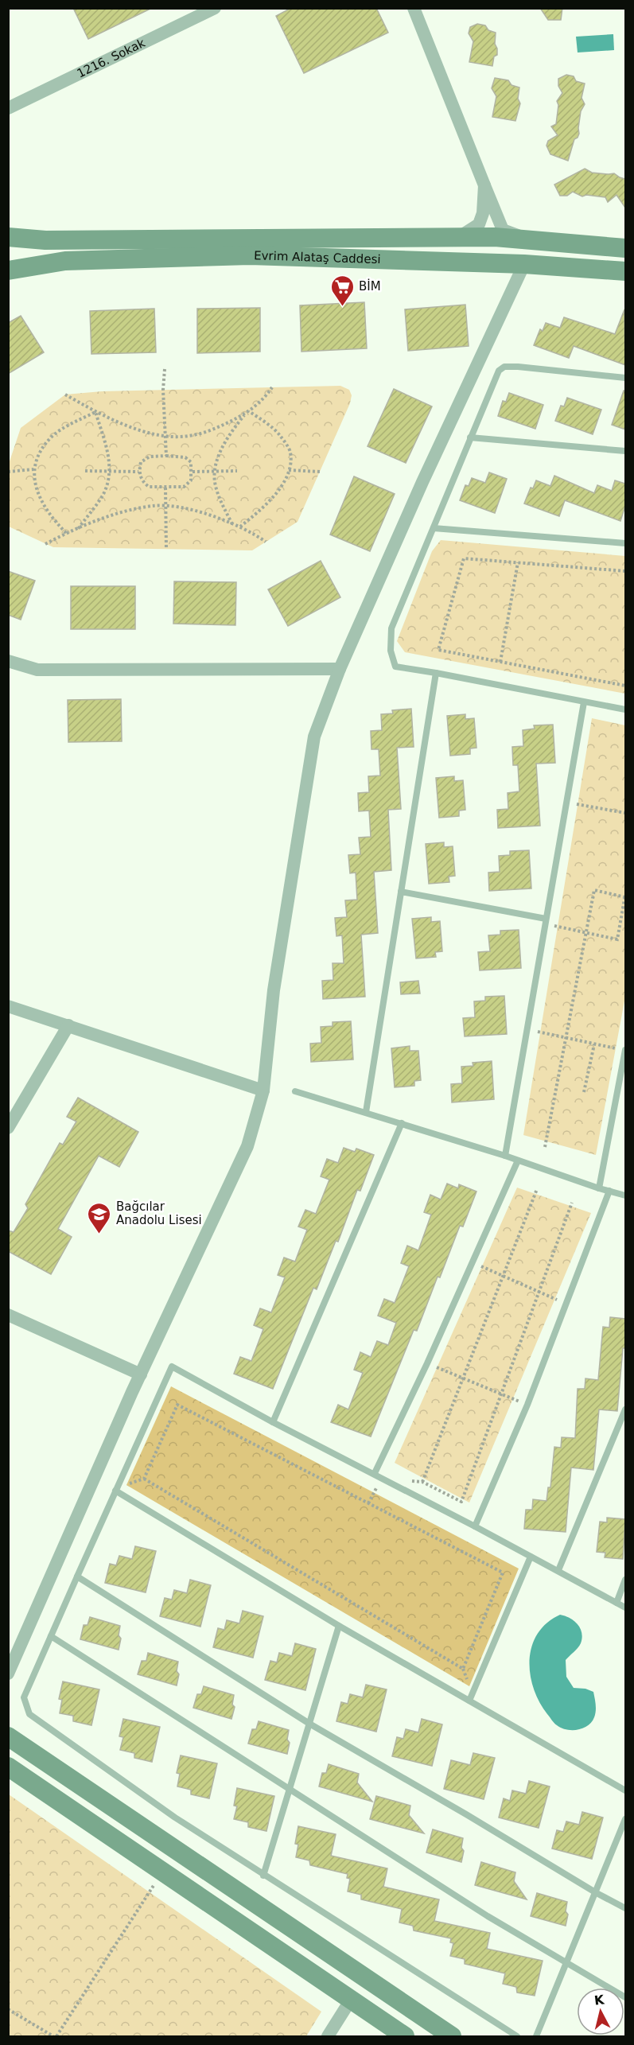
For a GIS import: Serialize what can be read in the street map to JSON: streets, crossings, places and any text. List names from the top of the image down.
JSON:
{
  "streets": {
    "main road": ["Evrim Alataş Caddesi"],
    "street": ["1216. Sokak"]
  },
  "places": {
    "supermarket": ["BİM"],
    "school or university": ["Bağcılar Anadolu Lisesi"]
  },
  "north": "top"
}
